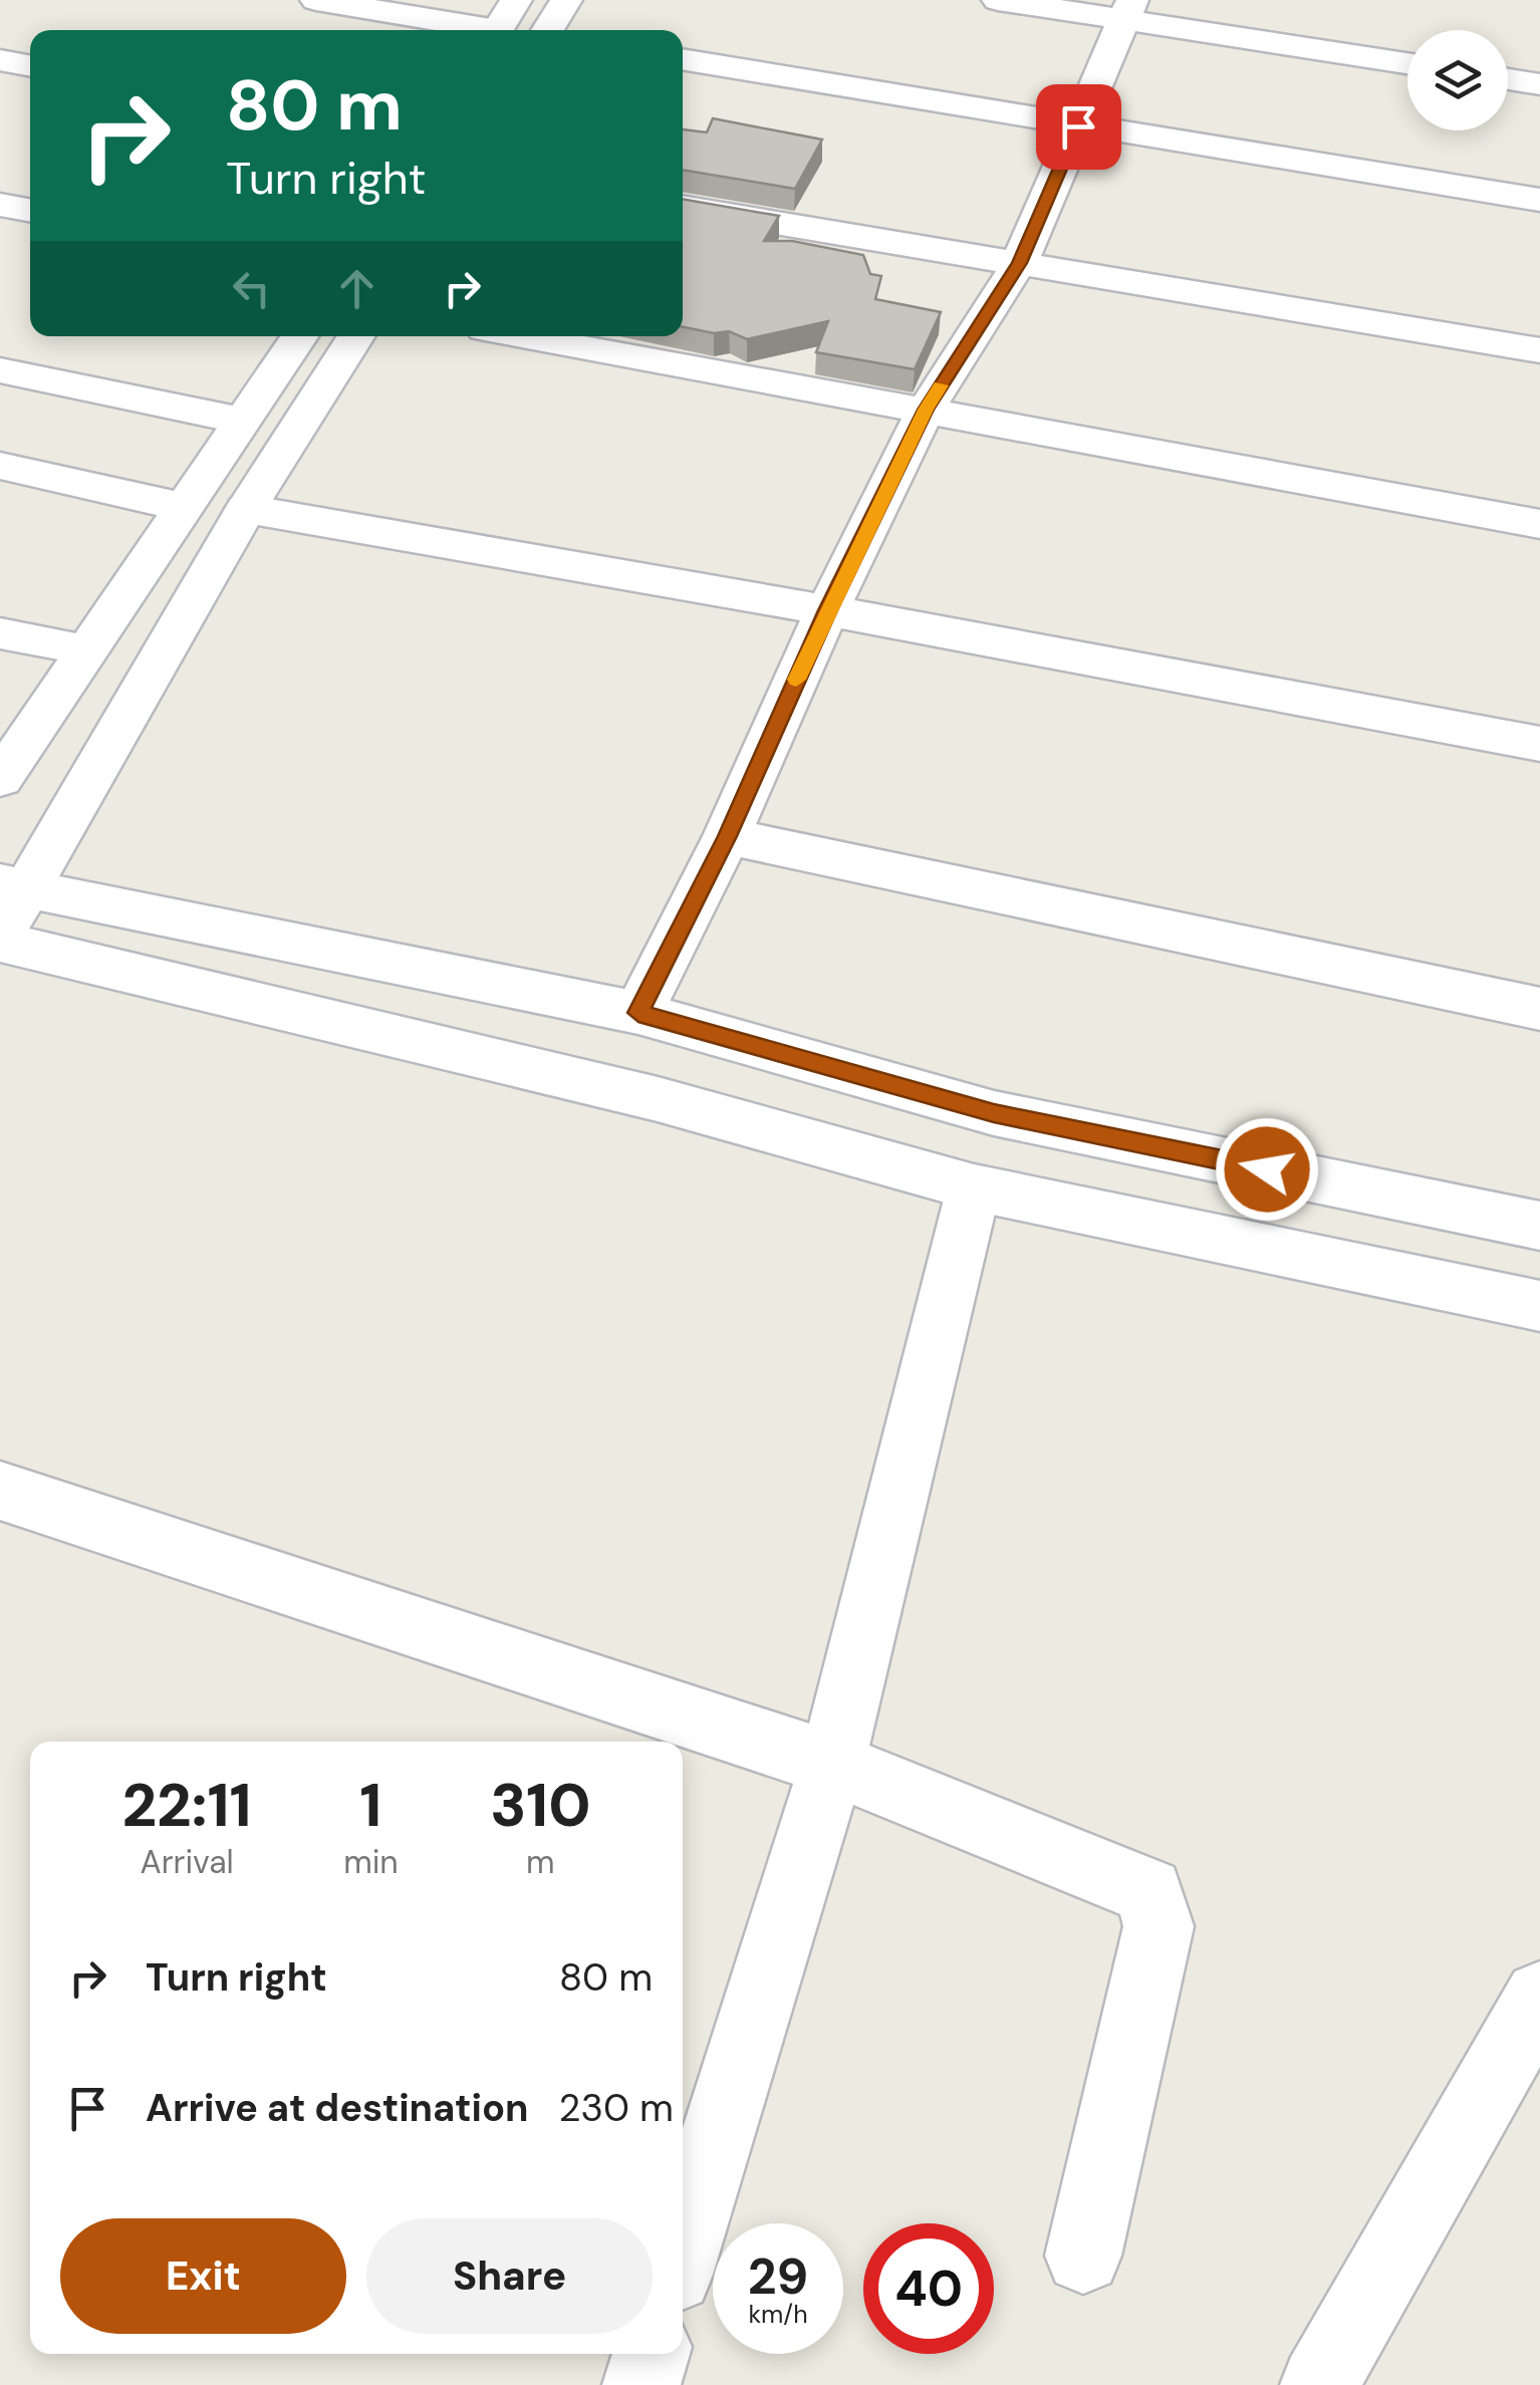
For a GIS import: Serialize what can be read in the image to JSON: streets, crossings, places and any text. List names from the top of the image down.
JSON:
{
  "page": {
    "turn": ["80 m", "Turn right"],
    "eta": [
      "22:11",
      "Arrival",
      "1",
      "min",
      "310",
      "m"
    ],
    "list": [
      {
        "name": "Turn right",
        "value": "80 m"
      },
      {
        "name": "Arrive at destination",
        "value": "230 m"
      }
    ],
    "buttons": ["Exit", "Share"],
    "speed": "29 km/h",
    "limit": "40"
  }
}
